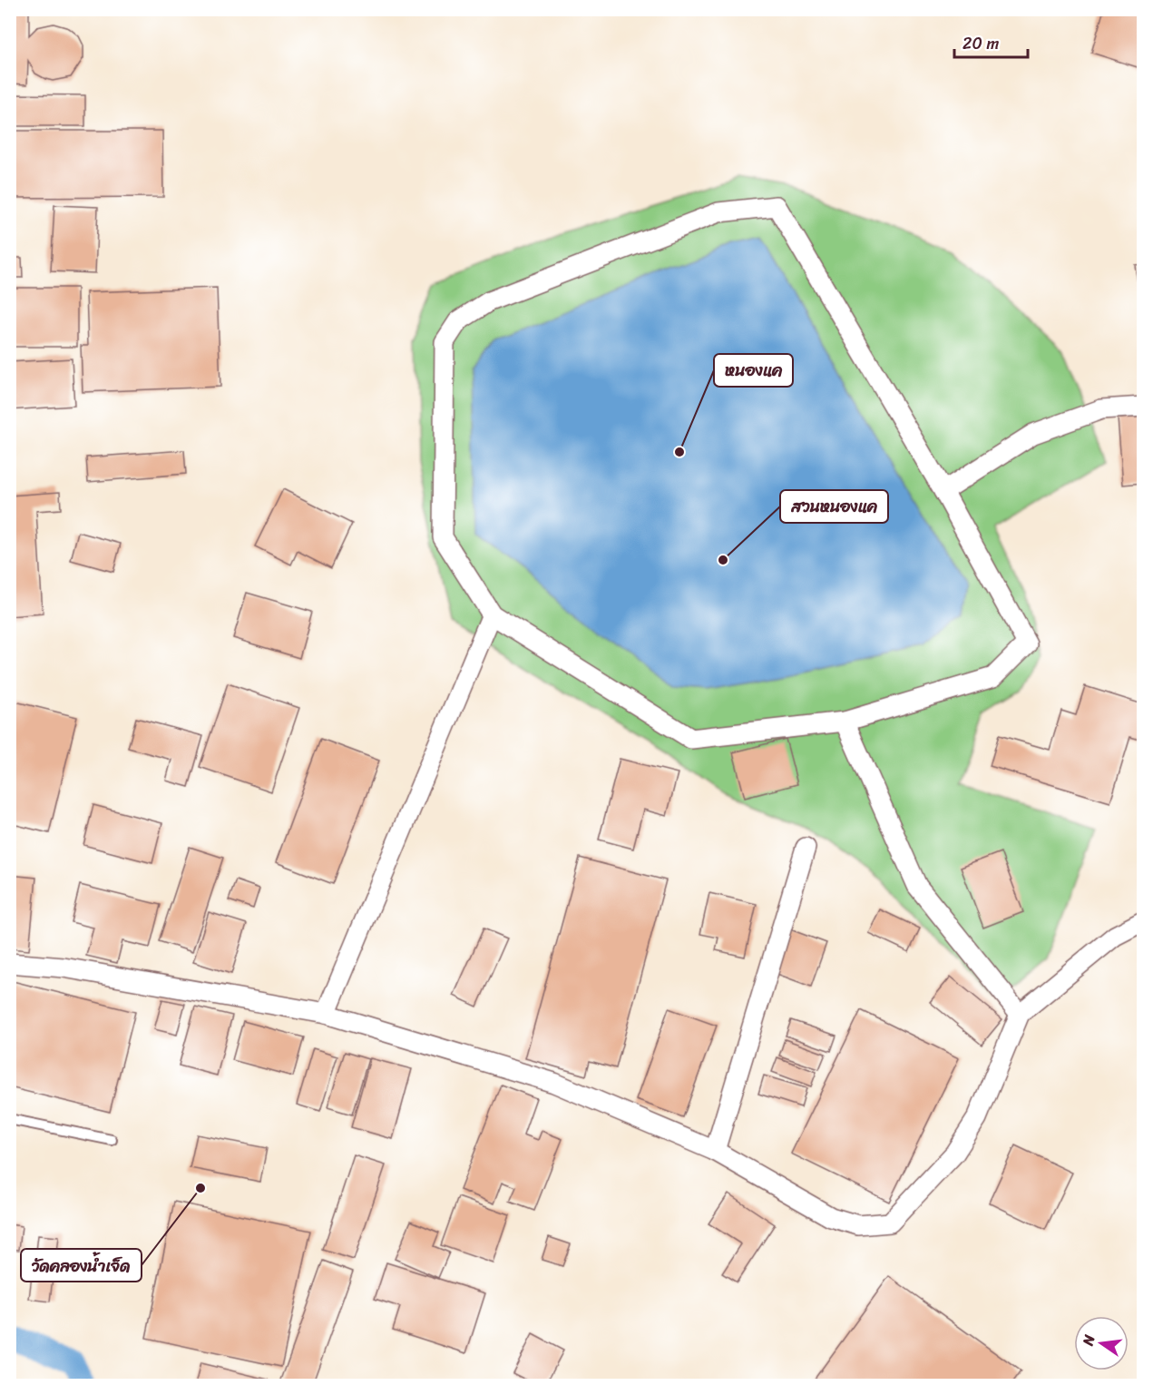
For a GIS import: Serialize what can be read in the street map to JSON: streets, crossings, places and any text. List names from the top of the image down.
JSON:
{
  "places": ["หนองแค", "สวนหนองแค", "วัดคลองน้ำเจ็ด"],
  "scale_bar": "20 m",
  "north": "left"
}
